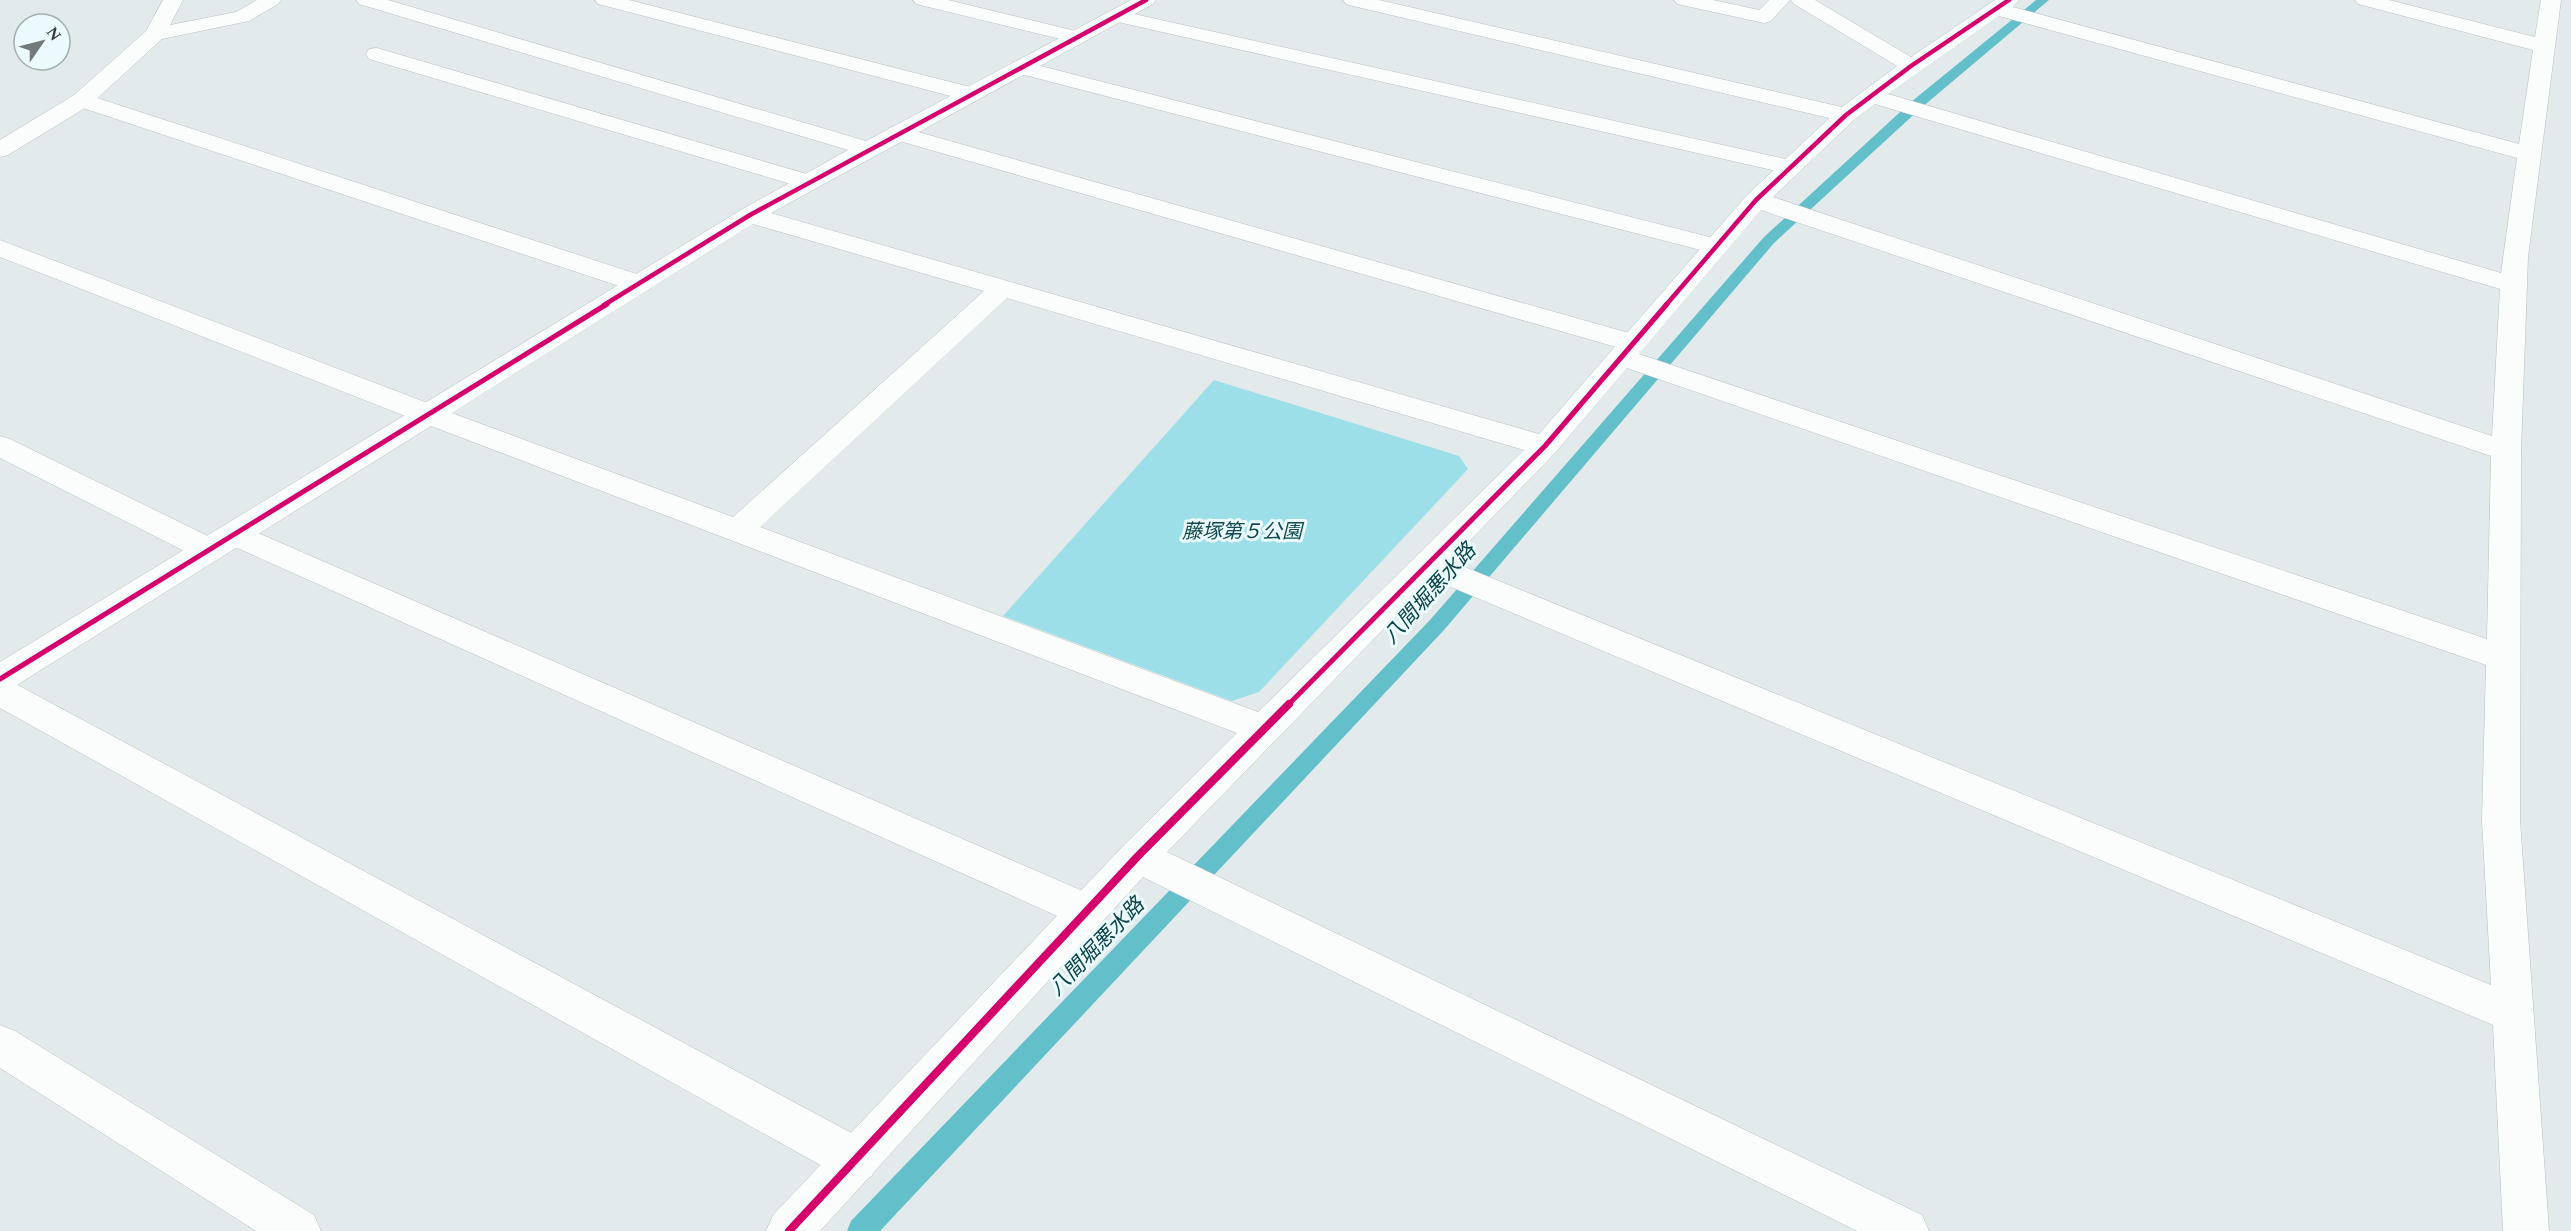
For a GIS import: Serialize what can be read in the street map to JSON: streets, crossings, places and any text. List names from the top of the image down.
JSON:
{
  "water": ["八間堀悪水路"],
  "parks": ["藤塚第５公園"],
  "north": "top right"
}
